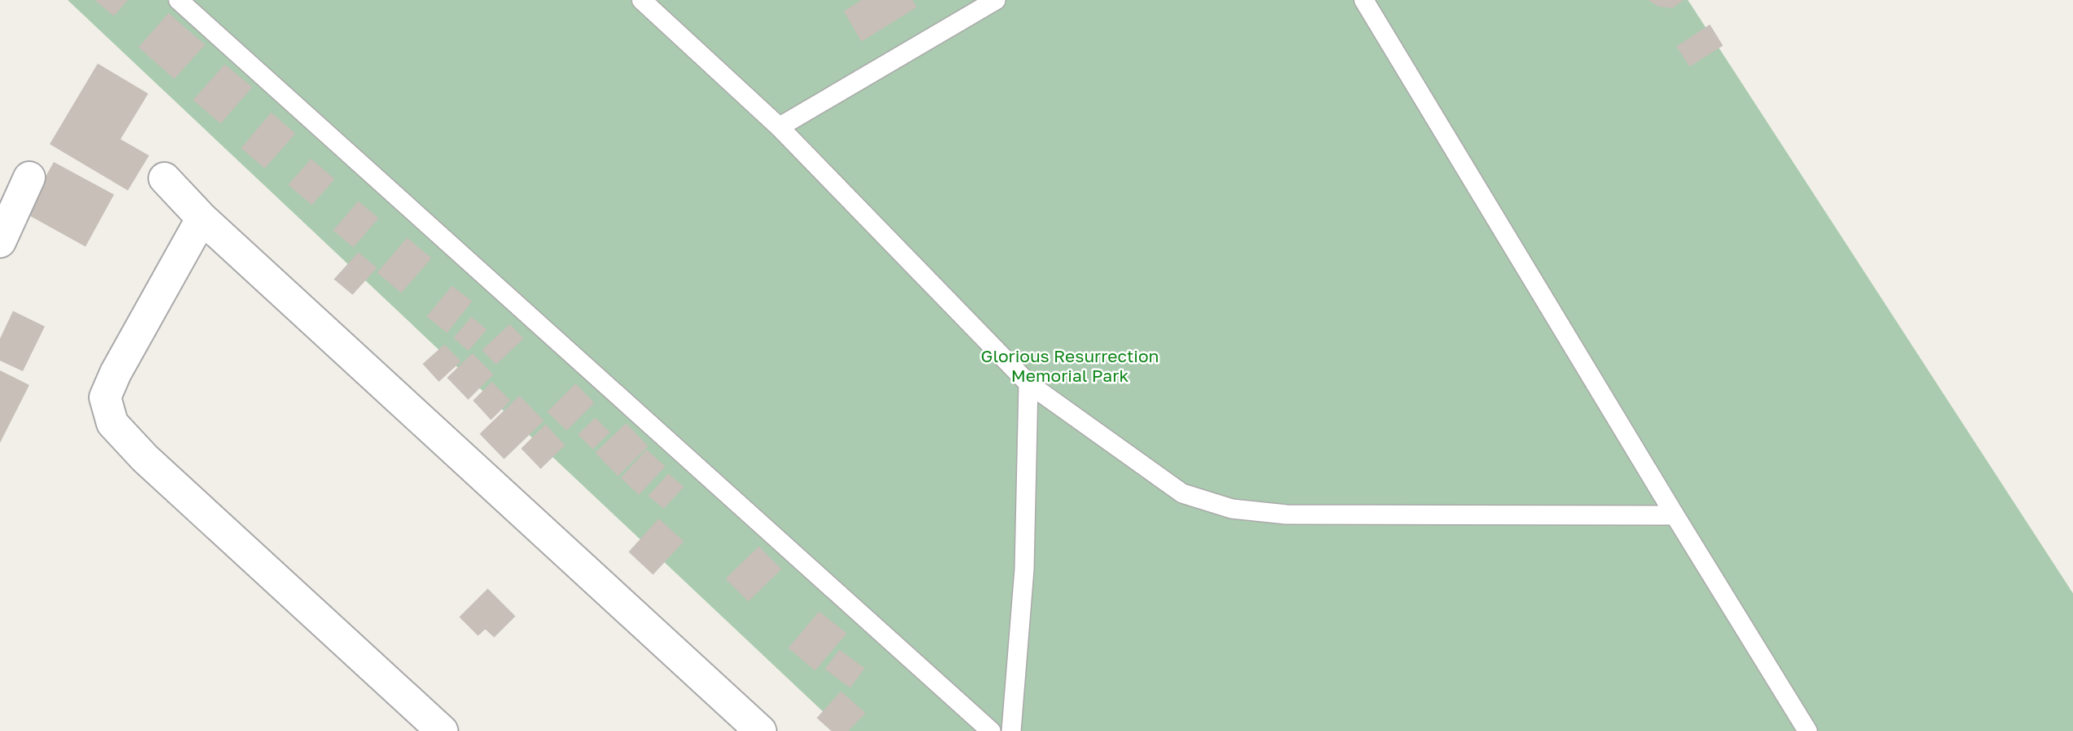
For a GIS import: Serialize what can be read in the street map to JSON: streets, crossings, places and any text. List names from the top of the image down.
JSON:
{
  "parks": ["Glorious Resurrection Memorial Park"]
}
